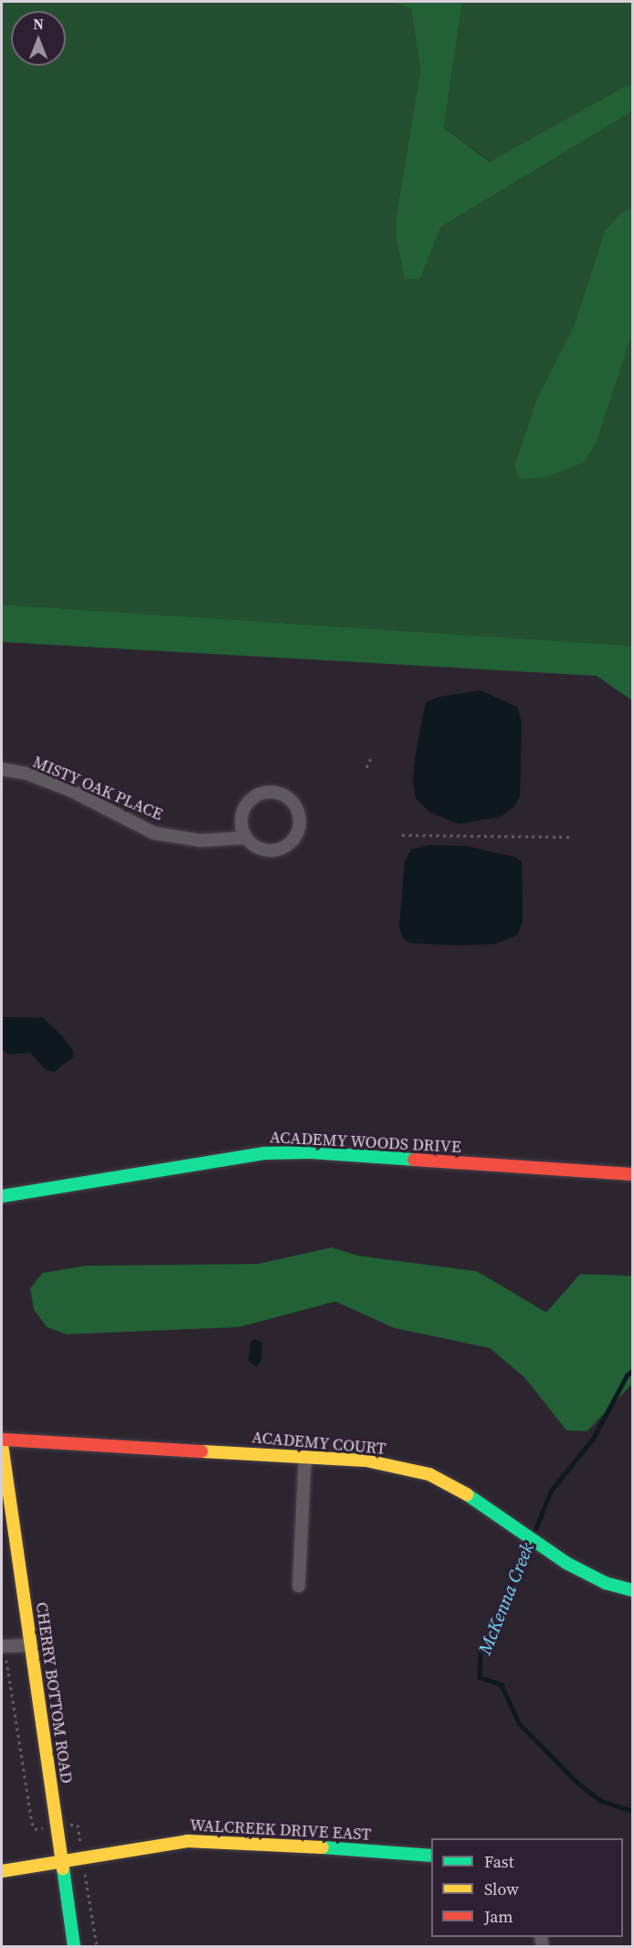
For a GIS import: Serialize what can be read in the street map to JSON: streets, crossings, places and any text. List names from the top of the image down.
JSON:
{
  "streets": {
    "street": [
      "MISTY OAK PLACE",
      "ACADEMY WOODS DRIVE",
      "ACADEMY COURT",
      "CHERRY BOTTOM ROAD",
      "WALCREEK DRIVE EAST"
    ]
  },
  "crossings": [
    ["CHERRY BOTTOM ROAD", "WALCREEK DRIVE EAST"]
  ],
  "water": ["McKenna Creek"],
  "legend": ["Fast", "Slow", "Jam"],
  "north": "top"
}
